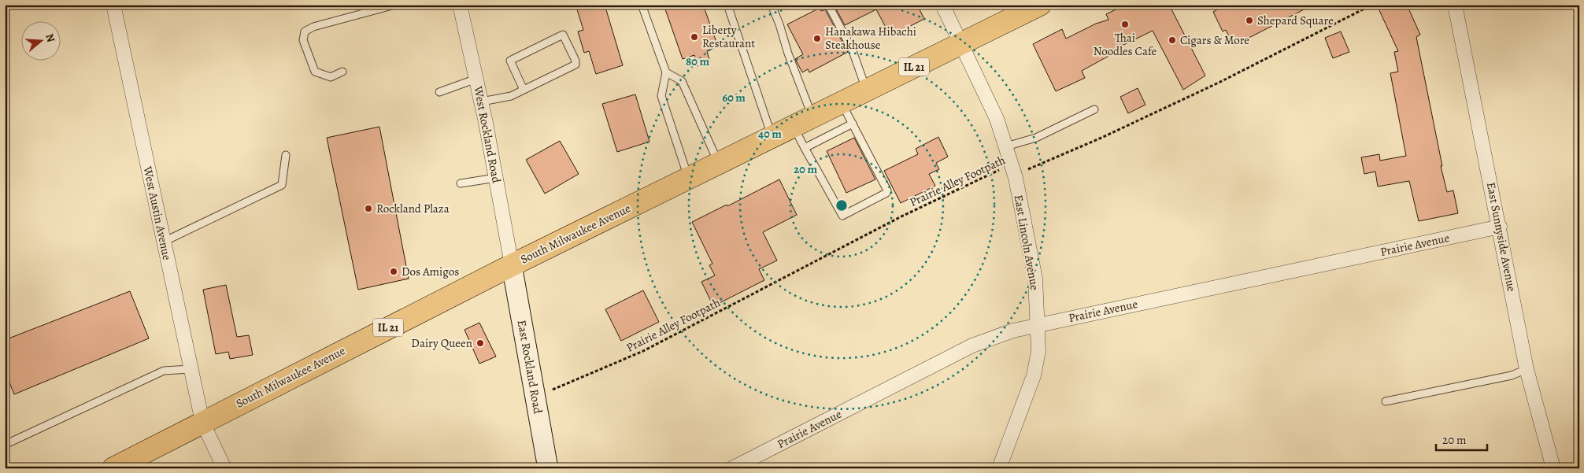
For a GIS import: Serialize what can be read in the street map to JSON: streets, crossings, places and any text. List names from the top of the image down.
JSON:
{
  "streets": {
    "main road": ["IL 21", "South Milwaukee Avenue"],
    "street": [
      "West Rockland Road",
      "West Austin Avenue",
      "East Sunnyside Avenue",
      "East Lincoln Avenue",
      "Prairie Avenue",
      "East Rockland Road"
    ],
    "path": ["Prairie Alley Footpath"]
  },
  "crossings": [
    ["West Rockland Road", "South Milwaukee Avenue"],
    ["West Rockland Road", "East Rockland Road"],
    ["Prairie Alley Footpath", "East Lincoln Avenue"],
    ["West Austin Avenue", "South Milwaukee Avenue"],
    ["South Milwaukee Avenue", "East Lincoln Avenue"],
    ["South Milwaukee Avenue", "East Rockland Road"],
    ["East Sunnyside Avenue", "Prairie Avenue"],
    ["East Lincoln Avenue", "Prairie Avenue"]
  ],
  "places": [
    "Shepard Square",
    "Thai Noodles Cafe",
    "Liberty Restaurant",
    "Hanakawa Hibachi Steakhouse",
    "Cigars & More",
    "Rockland Plaza",
    "Dos Amigos",
    "Dairy Queen"
  ],
  "scale_bar": "20 m",
  "north": "right",
  "rings": [
    "80 m",
    "60 m",
    "40 m",
    "20 m"
  ]
}
